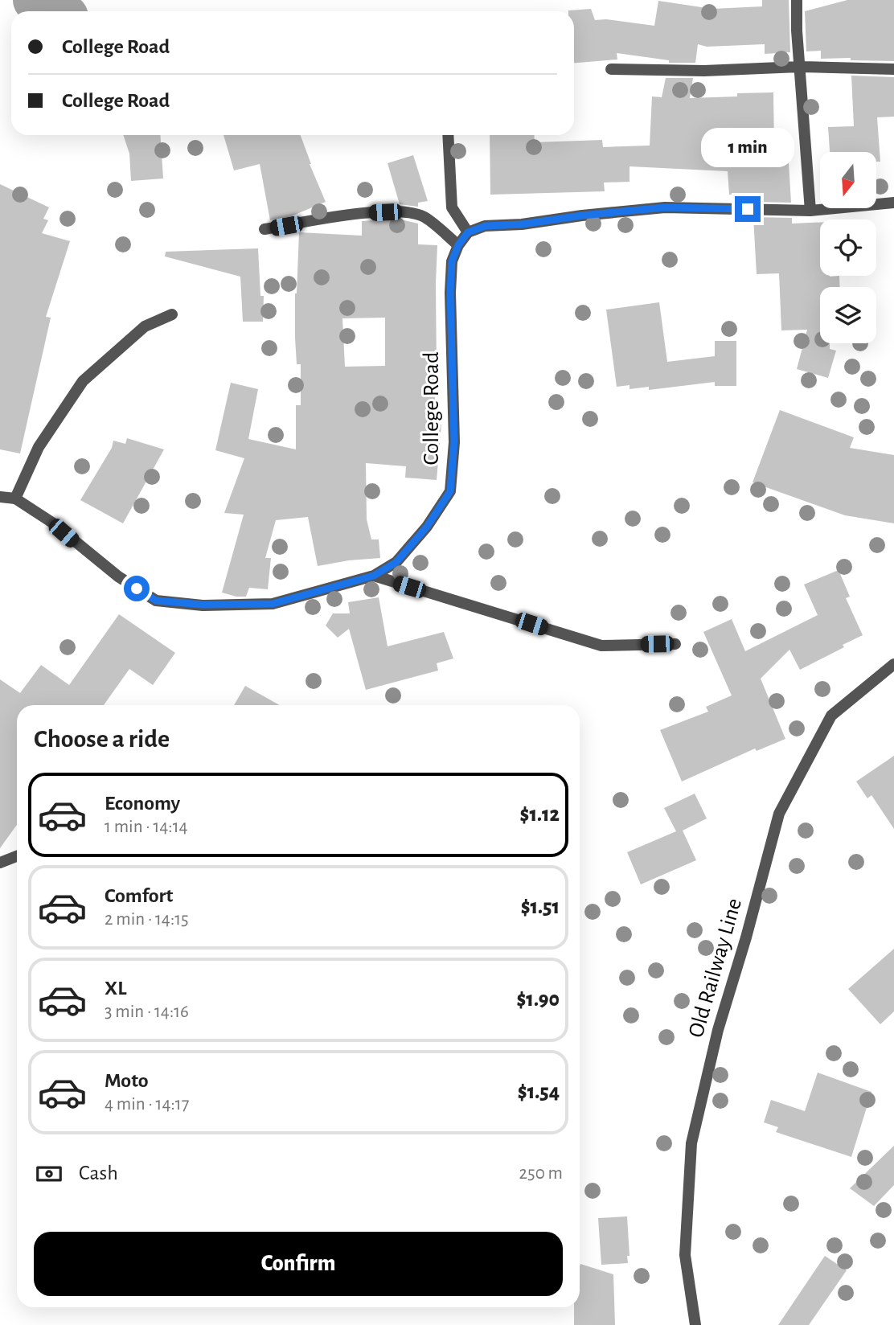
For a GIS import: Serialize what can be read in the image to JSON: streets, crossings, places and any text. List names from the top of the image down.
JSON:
{
  "streets": {
    "street": ["College Road", "Old Railway Line"]
  },
  "north": "bottom",
  "page": {
    "banner": ["College Road", "College Road"],
    "bubble": "1 min",
    "heading": "Choose a ride",
    "list": [
      {
        "name": "Economy",
        "note": "1 min · 14:14",
        "value": "$1.12"
      },
      {
        "name": "Comfort",
        "note": "2 min · 14:15",
        "value": "$1.51"
      },
      {
        "name": "XL",
        "note": "3 min · 14:16",
        "value": "$1.90"
      },
      {
        "name": "Moto",
        "note": "4 min · 14:17",
        "value": "$1.54"
      }
    ],
    "pay": ["Cash", "250 m"],
    "buttons": "Confirm"
  }
}
